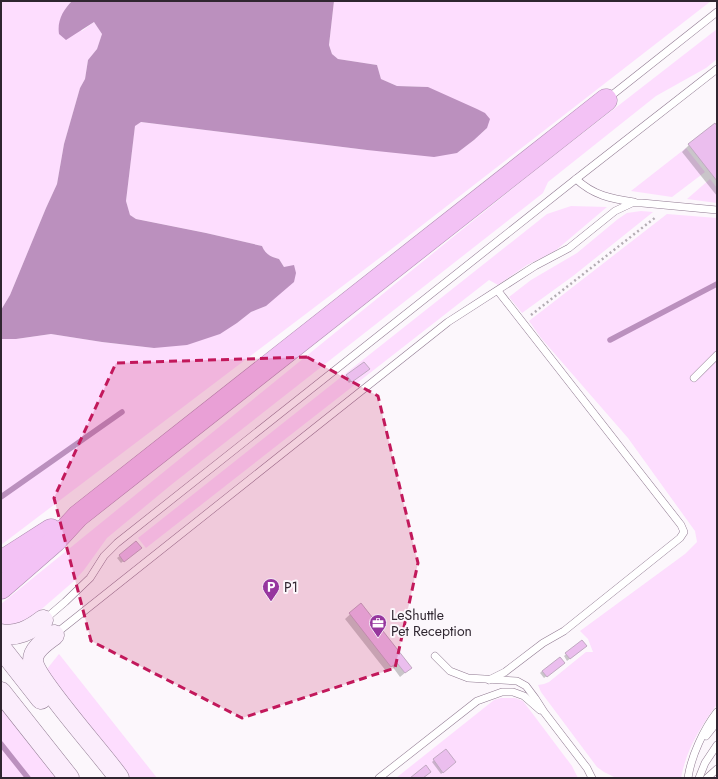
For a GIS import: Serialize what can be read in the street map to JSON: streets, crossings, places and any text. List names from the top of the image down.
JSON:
{
  "places": {
    "parking": ["P1"],
    "office": ["LeShuttle Pet Reception"]
  }
}
